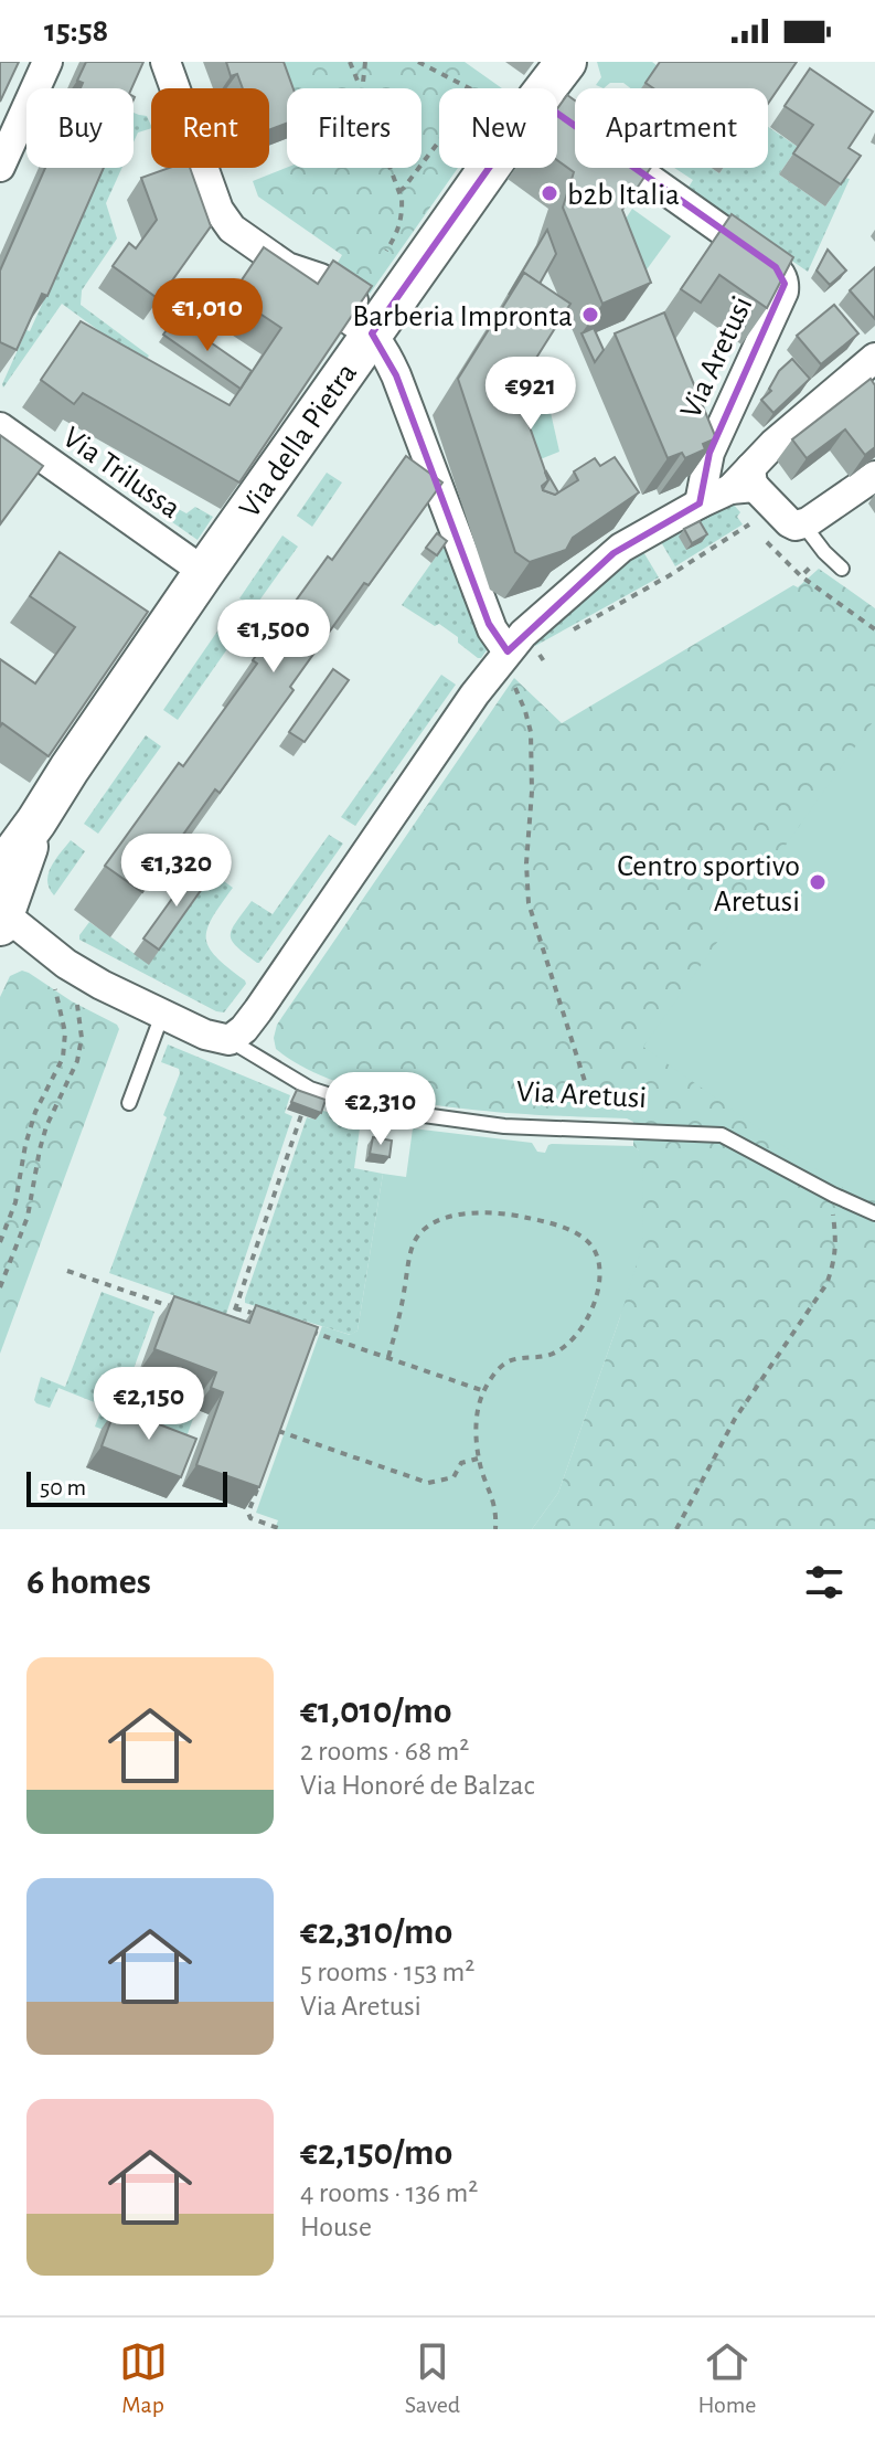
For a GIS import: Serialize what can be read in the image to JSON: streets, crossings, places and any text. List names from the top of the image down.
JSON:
{
  "streets": {
    "main road": ["Via della Pietra"],
    "street": ["Via Aretusi", "Via Trilussa"]
  },
  "crossings": [
    ["Via Aretusi", "Via della Pietra"],
    ["Via della Pietra", "Via Trilussa"]
  ],
  "places": ["b2b Italia", "Barberia Impronta", "Centro sportivo Aretusi"],
  "scale_bar": "50 m",
  "page": {
    "status": "15:58",
    "chip": [
      "Buy",
      "Rent",
      "Filters",
      "New",
      "Apartment"
    ],
    "price": [
      "€1,010",
      "€921",
      "€1,500",
      "€1,320",
      "€2,310",
      "€2,150"
    ],
    "scale": "50 m",
    "heading": "6 homes",
    "list": [
      {
        "name": "€1,010/mo",
        "note": "2 rooms · 68 m² · Via Honoré de Balzac"
      },
      {
        "name": "€2,310/mo",
        "note": "5 rooms · 153 m² · Via Aretusi"
      },
      {
        "name": "€2,150/mo",
        "note": "4 rooms · 136 m² · House"
      }
    ],
    "tabs": ["Map", "Saved", "Home"]
  }
}
